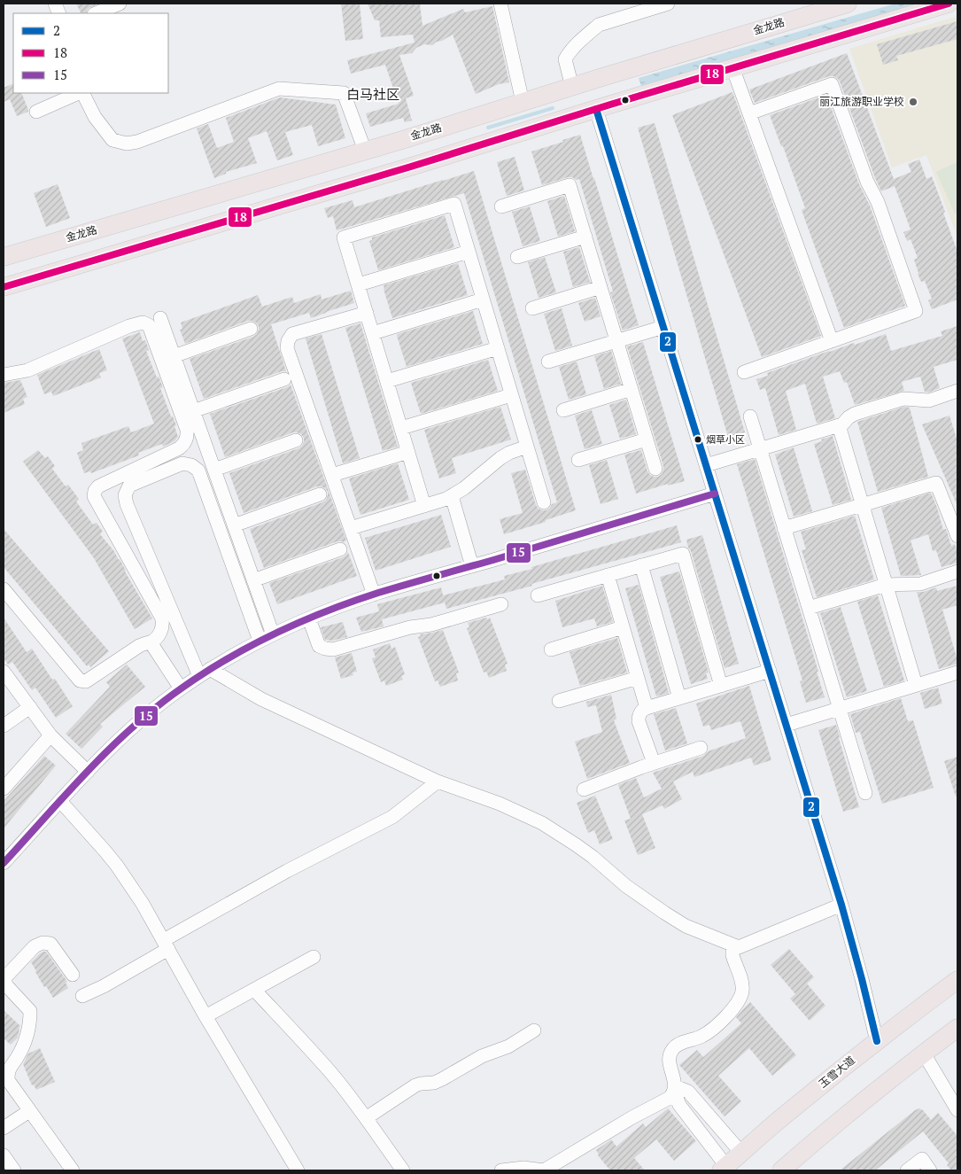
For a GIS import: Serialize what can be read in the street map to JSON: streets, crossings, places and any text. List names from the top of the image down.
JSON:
{
  "streets": {
    "main road": ["金龙路", "玉雪大道"]
  },
  "districts": ["白马社区"],
  "places": ["丽江旅游职业学校", "烟草小区"],
  "lines": ["transit line 18", "transit line 2", "transit line 15"],
  "legend": ["2", "18", "15"]
}
